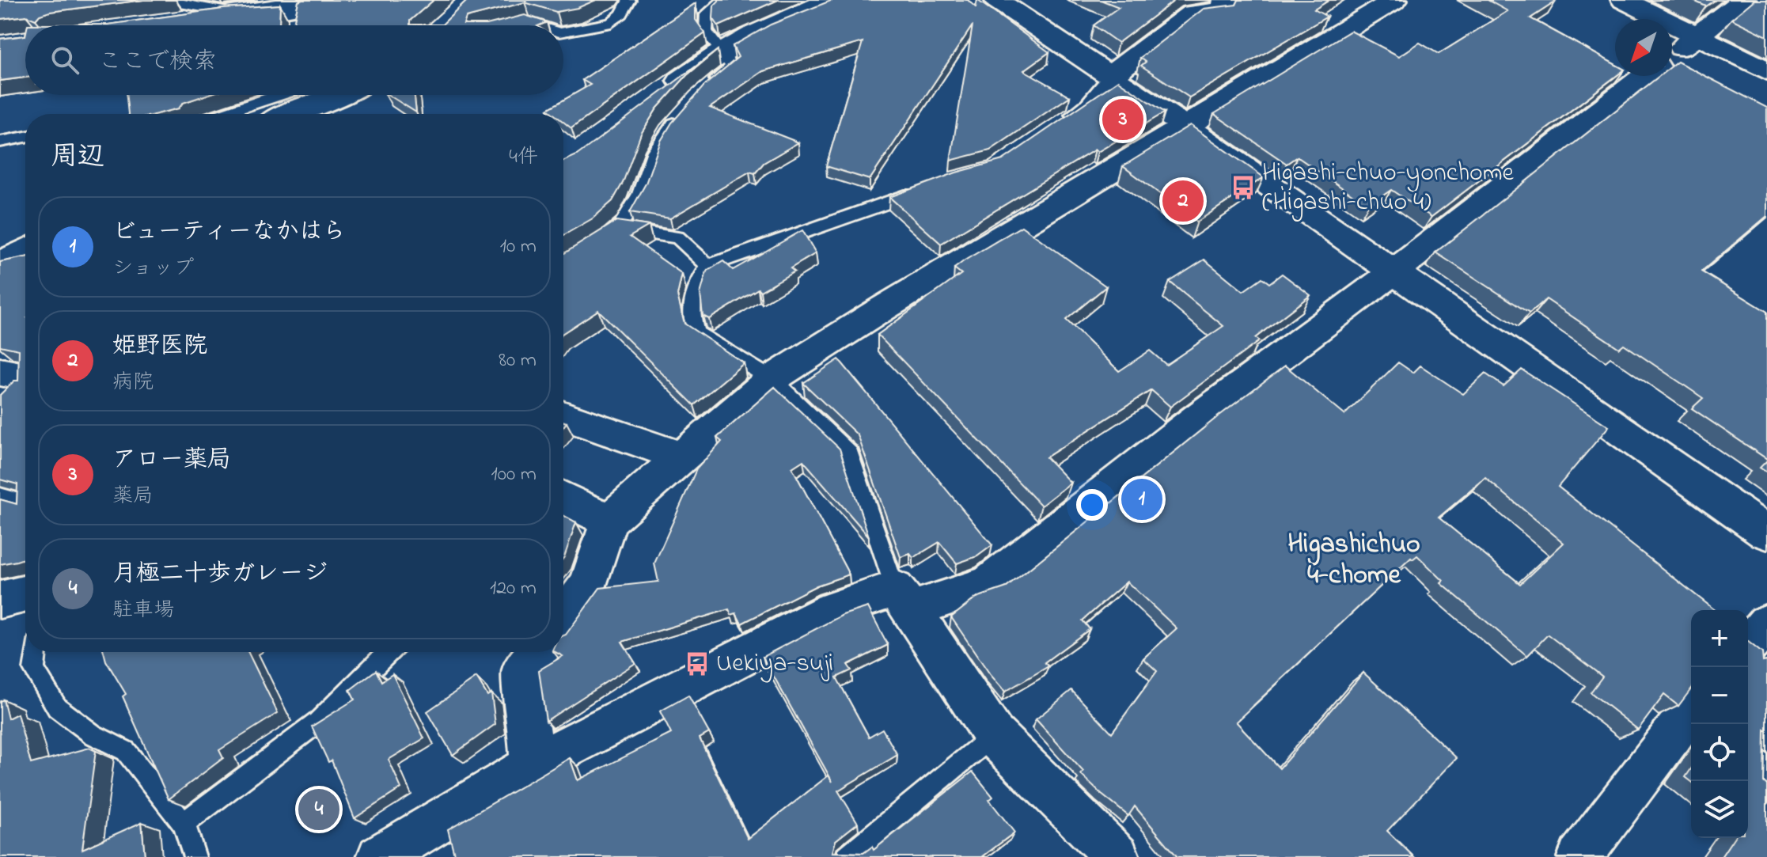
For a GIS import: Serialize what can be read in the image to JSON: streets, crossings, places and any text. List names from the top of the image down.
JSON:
{
  "districts": ["Higashichuo 4-chome"],
  "places": {
    "bus stop": ["Higashi-chuo-yonchome (Higashi-chuo 4)", "Uekiya-suji"]
  },
  "north": "bottom left",
  "page": {
    "search": "ここで検索",
    "pins": [
      "3",
      "2",
      "1",
      "4"
    ],
    "heading": ["周辺", "4件"],
    "list": [
      {
        "mark": "1",
        "name": "ビューティーなかはら",
        "note": "ショップ",
        "value": "10 m"
      },
      {
        "mark": "2",
        "name": "姫野医院",
        "note": "病院",
        "value": "80 m"
      },
      {
        "mark": "3",
        "name": "アロー薬局",
        "note": "薬局",
        "value": "100 m"
      },
      {
        "mark": "4",
        "name": "月極二十歩ガレージ",
        "note": "駐車場",
        "value": "120 m"
      }
    ],
    "map_buttons": ["+", "−"]
  }
}
